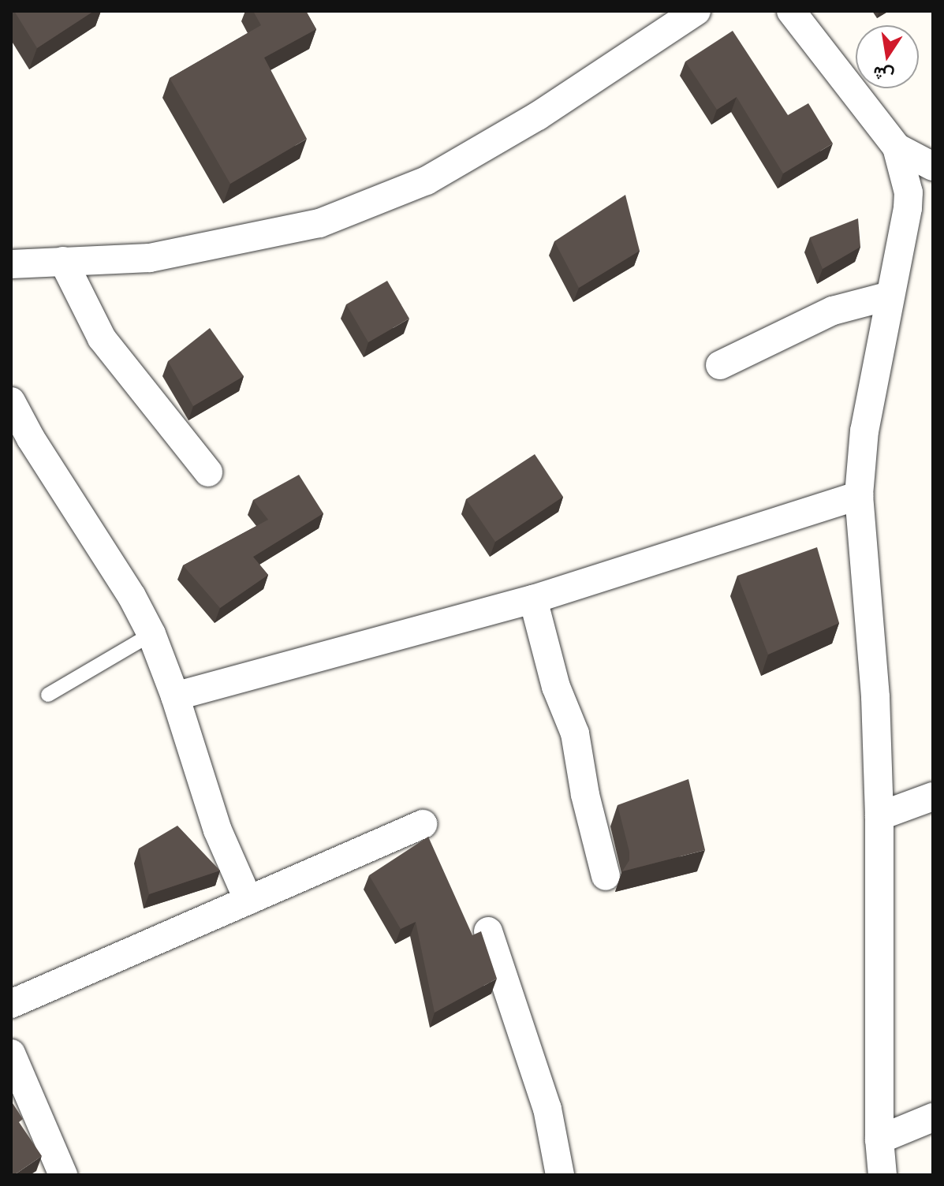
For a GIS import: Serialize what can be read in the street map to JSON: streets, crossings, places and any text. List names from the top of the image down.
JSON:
{
  "north": "bottom"
}
